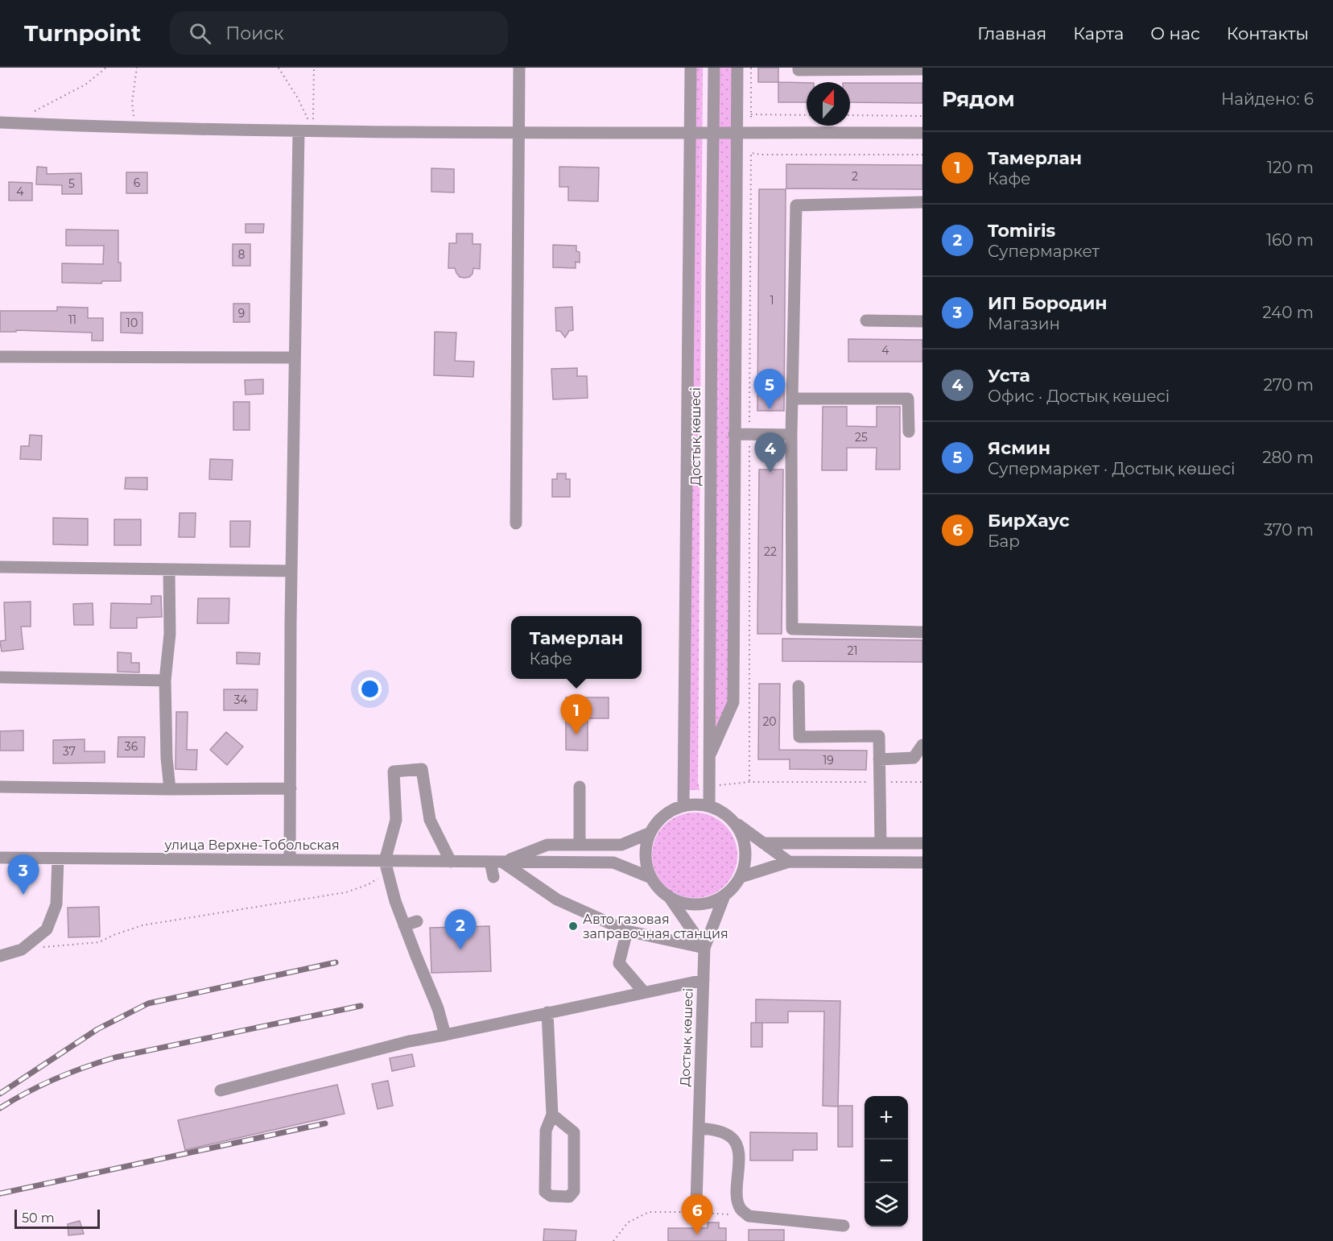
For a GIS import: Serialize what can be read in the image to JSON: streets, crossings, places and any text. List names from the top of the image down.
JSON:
{
  "streets": {
    "street": ["Достық көшесі", "улица Верхне-Тобольская"]
  },
  "crossings": [
    ["Достық көшесі", "улица Верхне-Тобольская"]
  ],
  "places": ["Авто газовая заправочная станция"],
  "house_numbers": [
    "2",
    "6",
    "5",
    "4",
    "8",
    "1",
    "9",
    "11",
    "10",
    "4",
    "25",
    "22",
    "21",
    "34",
    "20",
    "36",
    "37",
    "19"
  ],
  "scale_bar": "50 m",
  "north": "top",
  "page": {
    "header": "Turnpoint",
    "search": "Поиск",
    "nav": [
      "Главная",
      "Карта",
      "О нас",
      "Контакты"
    ],
    "heading": ["Рядом", "Найдено: 6"],
    "list": [
      {
        "mark": "1",
        "name": "Тамерлан",
        "note": "Кафе",
        "value": "120 m"
      },
      {
        "mark": "2",
        "name": "Tomiris",
        "note": "Супермаркет",
        "value": "160 m"
      },
      {
        "mark": "3",
        "name": "ИП Бородин",
        "note": "Магазин",
        "value": "240 m"
      },
      {
        "mark": "4",
        "name": "Уста",
        "note": "Офис · Достық көшесі",
        "value": "270 m"
      },
      {
        "mark": "5",
        "name": "Ясмин",
        "note": "Супермаркет · Достық көшесі",
        "value": "280 m"
      },
      {
        "mark": "6",
        "name": "БирХаус",
        "note": "Бар",
        "value": "370 m"
      }
    ],
    "pins": [
      "5",
      "4",
      "1",
      "3",
      "2",
      "6"
    ],
    "popup": ["Тамерлан", "Кафе"],
    "map_buttons": ["+", "−"],
    "scale": "50 m"
  }
}
